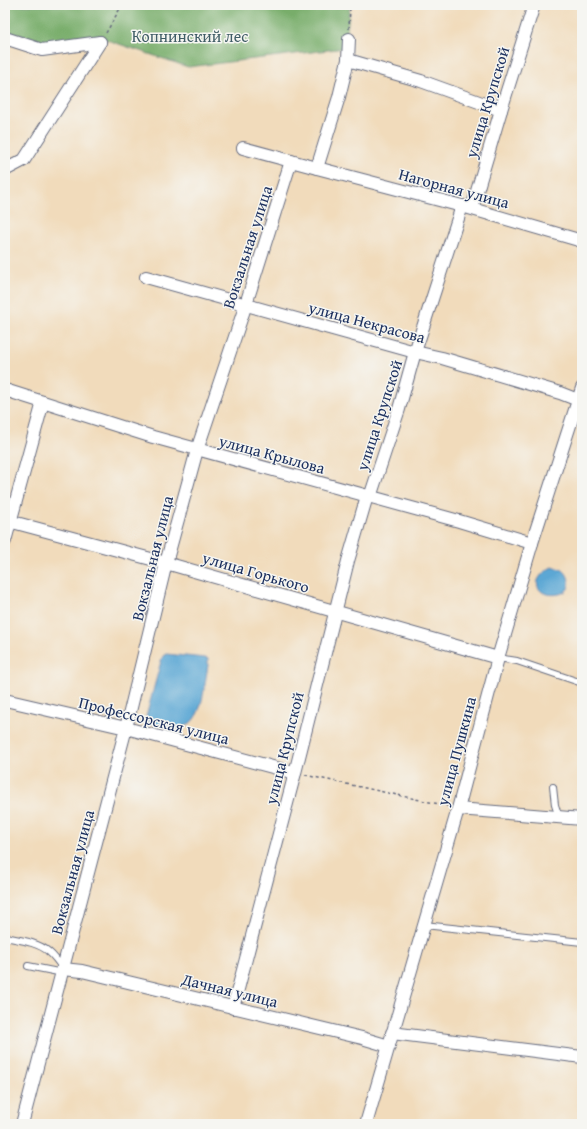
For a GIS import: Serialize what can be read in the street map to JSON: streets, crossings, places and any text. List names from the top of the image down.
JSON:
{
  "streets": {
    "street": [
      "улица Крупской",
      "Нагорная улица",
      "Вокзальная улица",
      "улица Некрасова",
      "улица Крылова",
      "улица Горького",
      "Профессорская улица",
      "улица Пушкина",
      "Дачная улица"
    ]
  },
  "crossings": [
    ["улица Крупской", "Нагорная улица"],
    ["улица Крупской", "улица Некрасова"],
    ["улица Крупской", "улица Крылова"],
    ["улица Крупской", "улица Горького"],
    ["улица Крупской", "Профессорская улица"],
    ["улица Крупской", "Дачная улица"],
    ["Вокзальная улица", "улица Некрасова"],
    ["Вокзальная улица", "улица Крылова"],
    ["Вокзальная улица", "улица Горького"],
    ["Вокзальная улица", "Профессорская улица"],
    ["Вокзальная улица", "Дачная улица"],
    ["улица Некрасова", "улица Пушкина"],
    ["улица Крылова", "улица Пушкина"],
    ["улица Горького", "улица Пушкина"],
    ["улица Пушкина", "Дачная улица"]
  ],
  "parks": ["Копнинский лес"]
}
